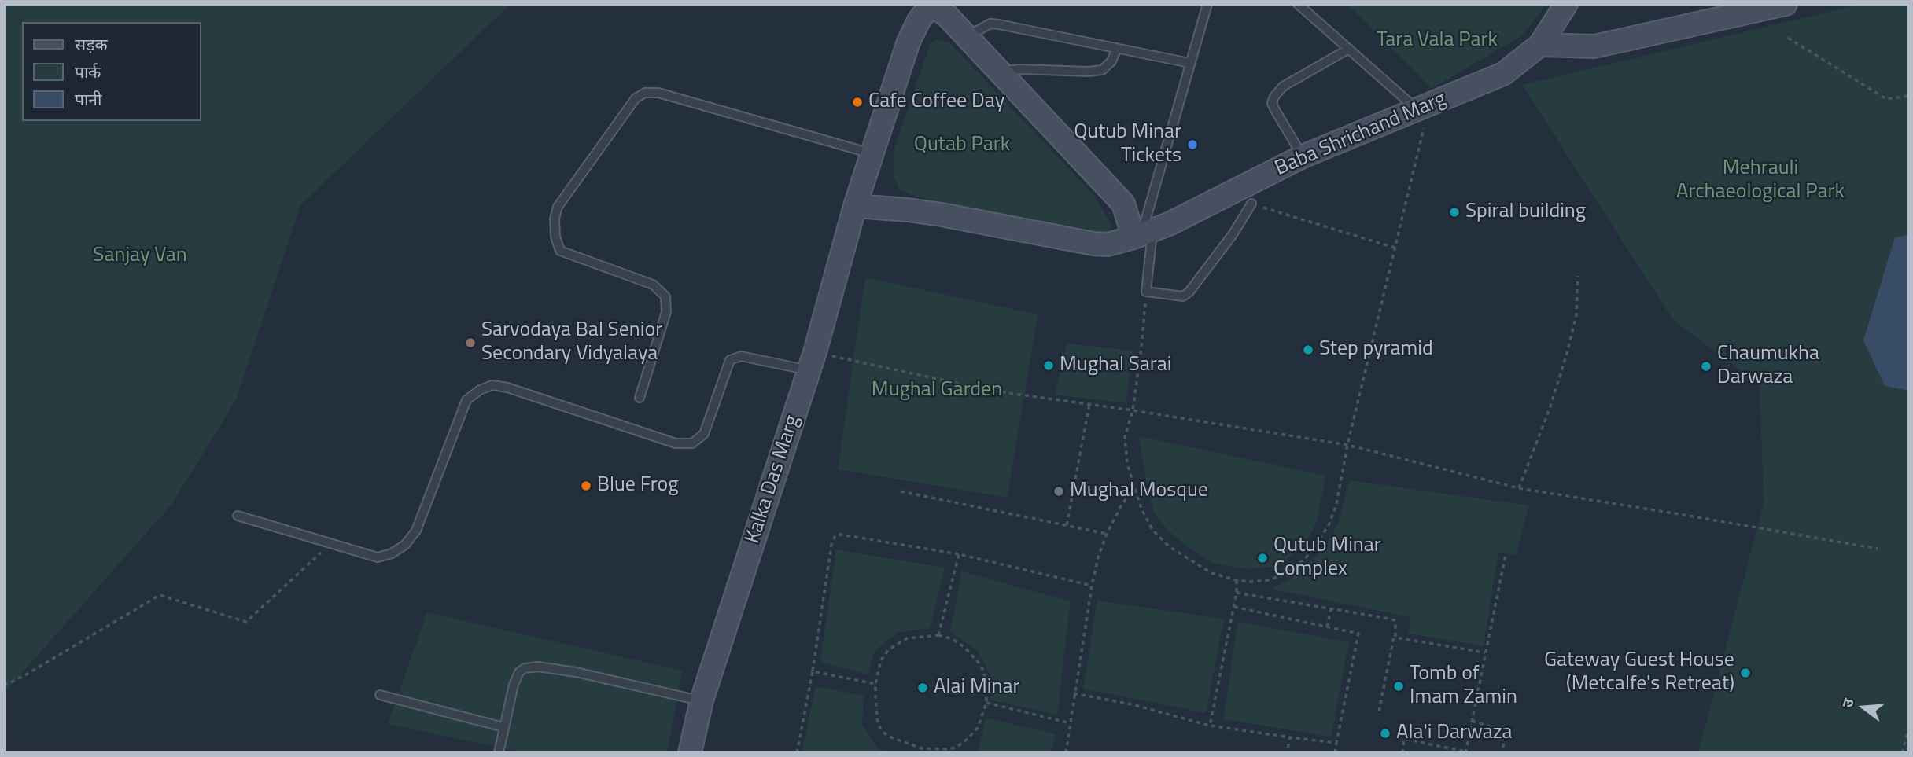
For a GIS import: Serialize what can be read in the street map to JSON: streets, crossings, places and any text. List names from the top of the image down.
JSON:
{
  "streets": {
    "street": ["Baba Shrichand Marg", "Kalka Das Marg"]
  },
  "crossings": [
    ["Baba Shrichand Marg", "Kalka Das Marg"]
  ],
  "parks": [
    "Tara Vala Park",
    "Qutab Park",
    "Mehrauli Archaeological Park",
    "Sanjay Van",
    "Mughal Garden"
  ],
  "places": [
    "Cafe Coffee Day",
    "Qutub Minar Tickets",
    "Spiral building",
    "Sarvodaya Bal Senior Secondary Vidyalaya",
    "Step pyramid",
    "Mughal Sarai",
    "Chaumukha Darwaza",
    "Blue Frog",
    "Mughal Mosque",
    "Qutub Minar Complex",
    "Gateway Guest House (Metcalfe's Retreat)",
    "Tomb of Imam Zamin",
    "Alai Minar",
    "Ala'i Darwaza"
  ],
  "legend": ["सड़क", "पार्क", "पानी"],
  "north": "left"
}
